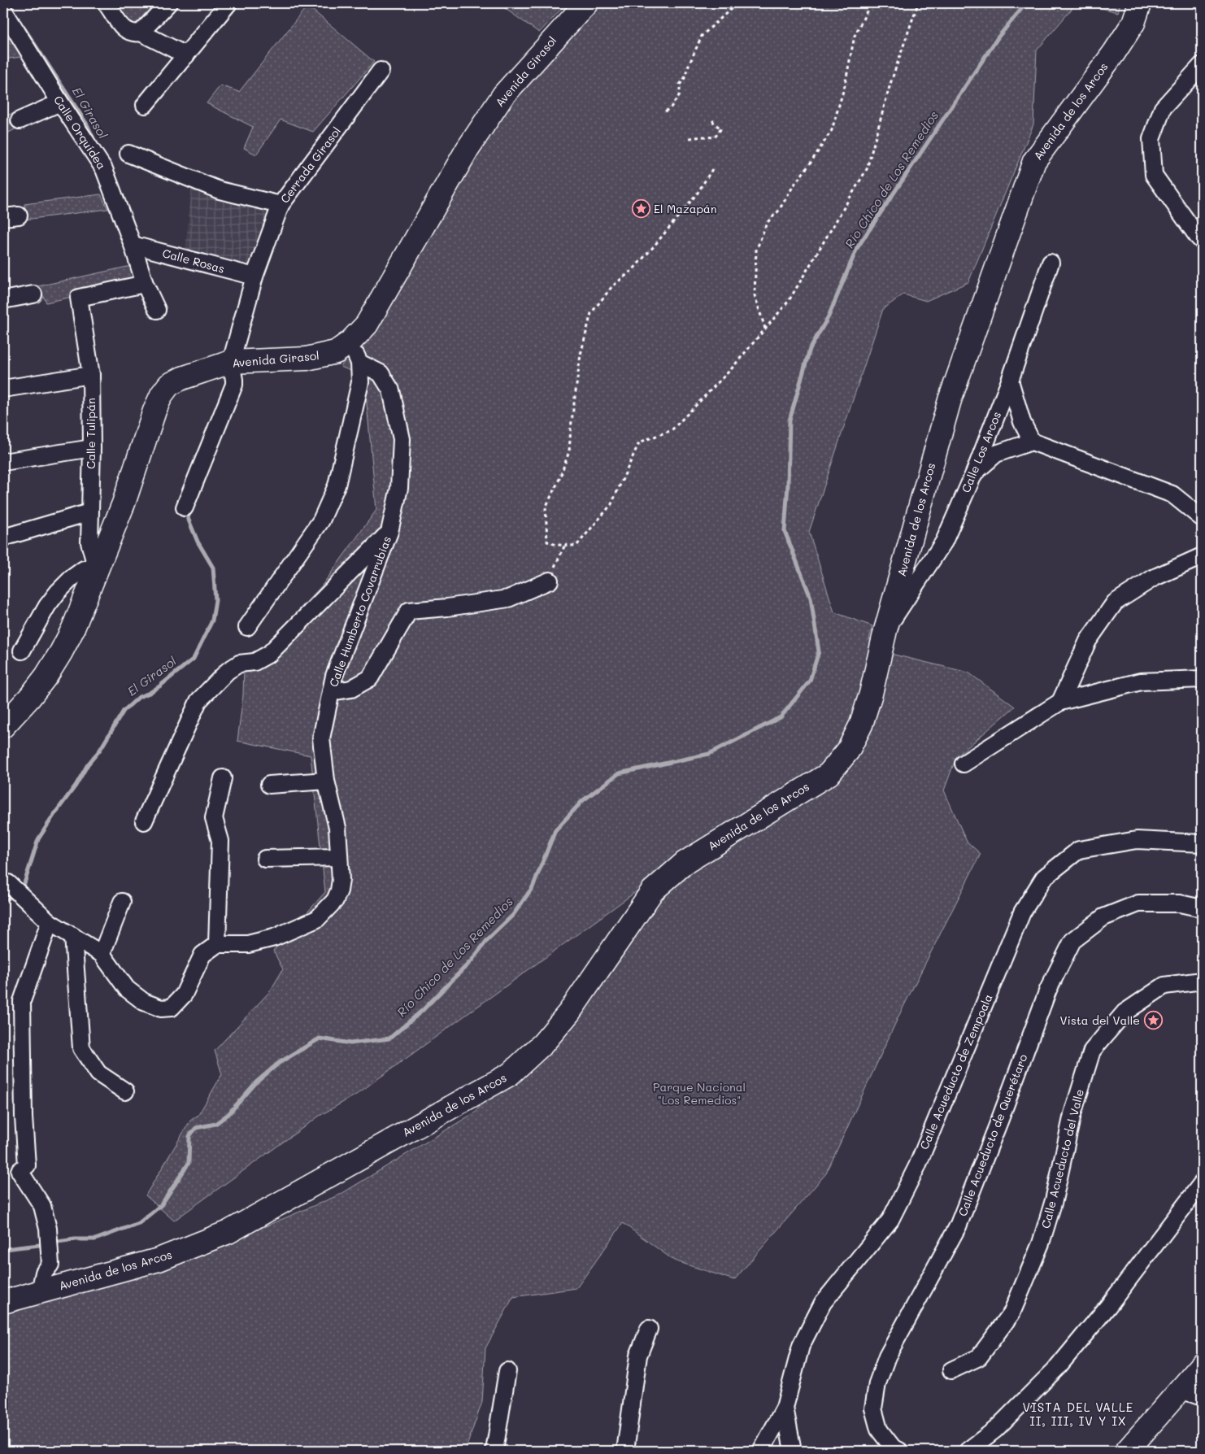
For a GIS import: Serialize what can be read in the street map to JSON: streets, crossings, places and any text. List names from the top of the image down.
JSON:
{
  "streets": {
    "main road": ["Avenida Girasol", "Avenida de los Arcos"],
    "street": [
      "Calle Orquídea",
      "Cerrada Girasol",
      "Calle Rosas",
      "Calle Tulipán",
      "Calle Los Arcos",
      "Calle Humberto Covarrubias",
      "Calle Acueducto de Zempoala",
      "Calle Acueducto de Querétaro",
      "Calle Acueducto del Valle"
    ]
  },
  "crossings": [
    ["Avenida Girasol", "Cerrada Girasol"],
    ["Avenida Girasol", "Calle Tulipán"],
    ["Avenida de los Arcos", "Calle Los Arcos"],
    ["Calle Orquídea", "Calle Rosas"],
    ["Calle Orquídea", "Calle Tulipán"],
    ["Cerrada Girasol", "Calle Rosas"]
  ],
  "districts": ["VISTA DEL VALLE II, III, IV Y IX"],
  "water": ["El Girasol", "Río Chico de Los Remedios"],
  "parks": ["Parque Nacional \"Los Remedios\""],
  "places": {
    "place": ["El Mazapán", "Vista del Valle"]
  }
}
